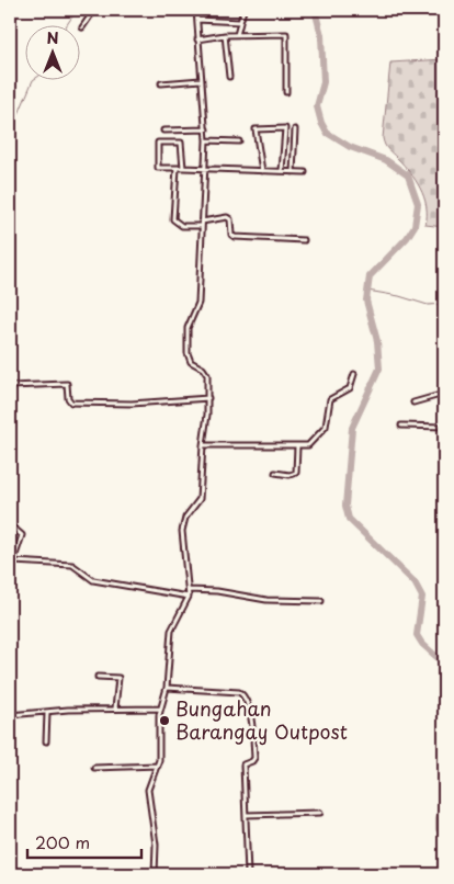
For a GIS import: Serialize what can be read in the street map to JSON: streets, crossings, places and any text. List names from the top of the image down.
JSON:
{
  "places": ["Bungahan Barangay Outpost"],
  "scale_bar": "200 m",
  "north": "top"
}
